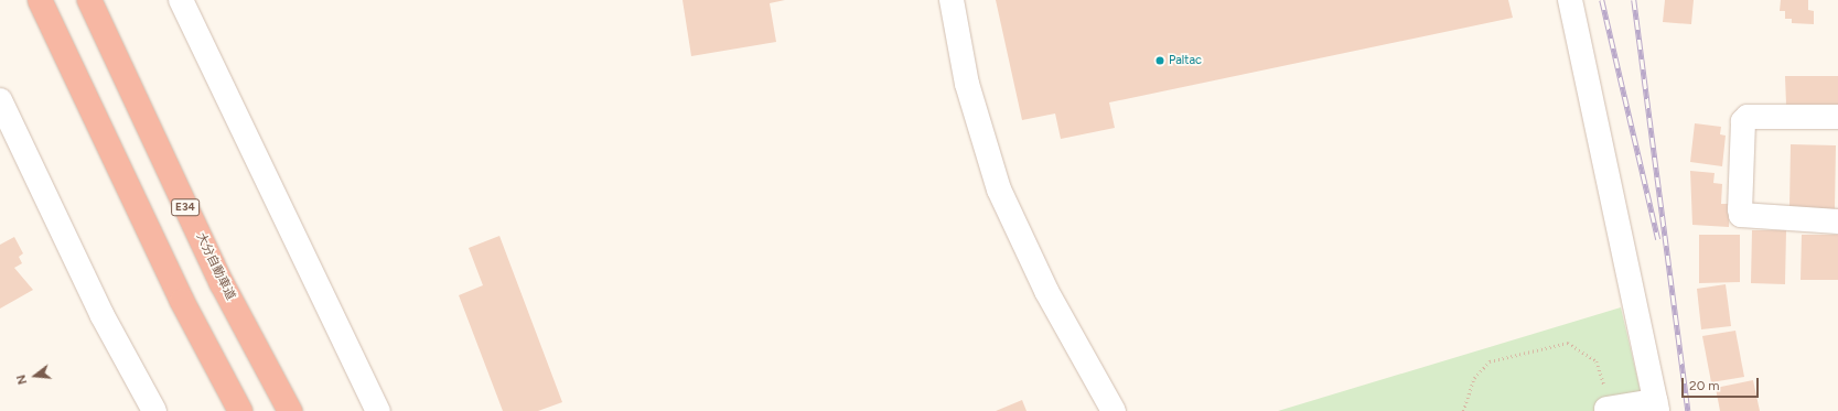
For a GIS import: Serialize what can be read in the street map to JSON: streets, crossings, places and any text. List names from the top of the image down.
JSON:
{
  "streets": {
    "highway": ["E34", "大分自動車道"]
  },
  "places": ["Paltac"],
  "scale_bar": "20 m",
  "north": "left"
}
